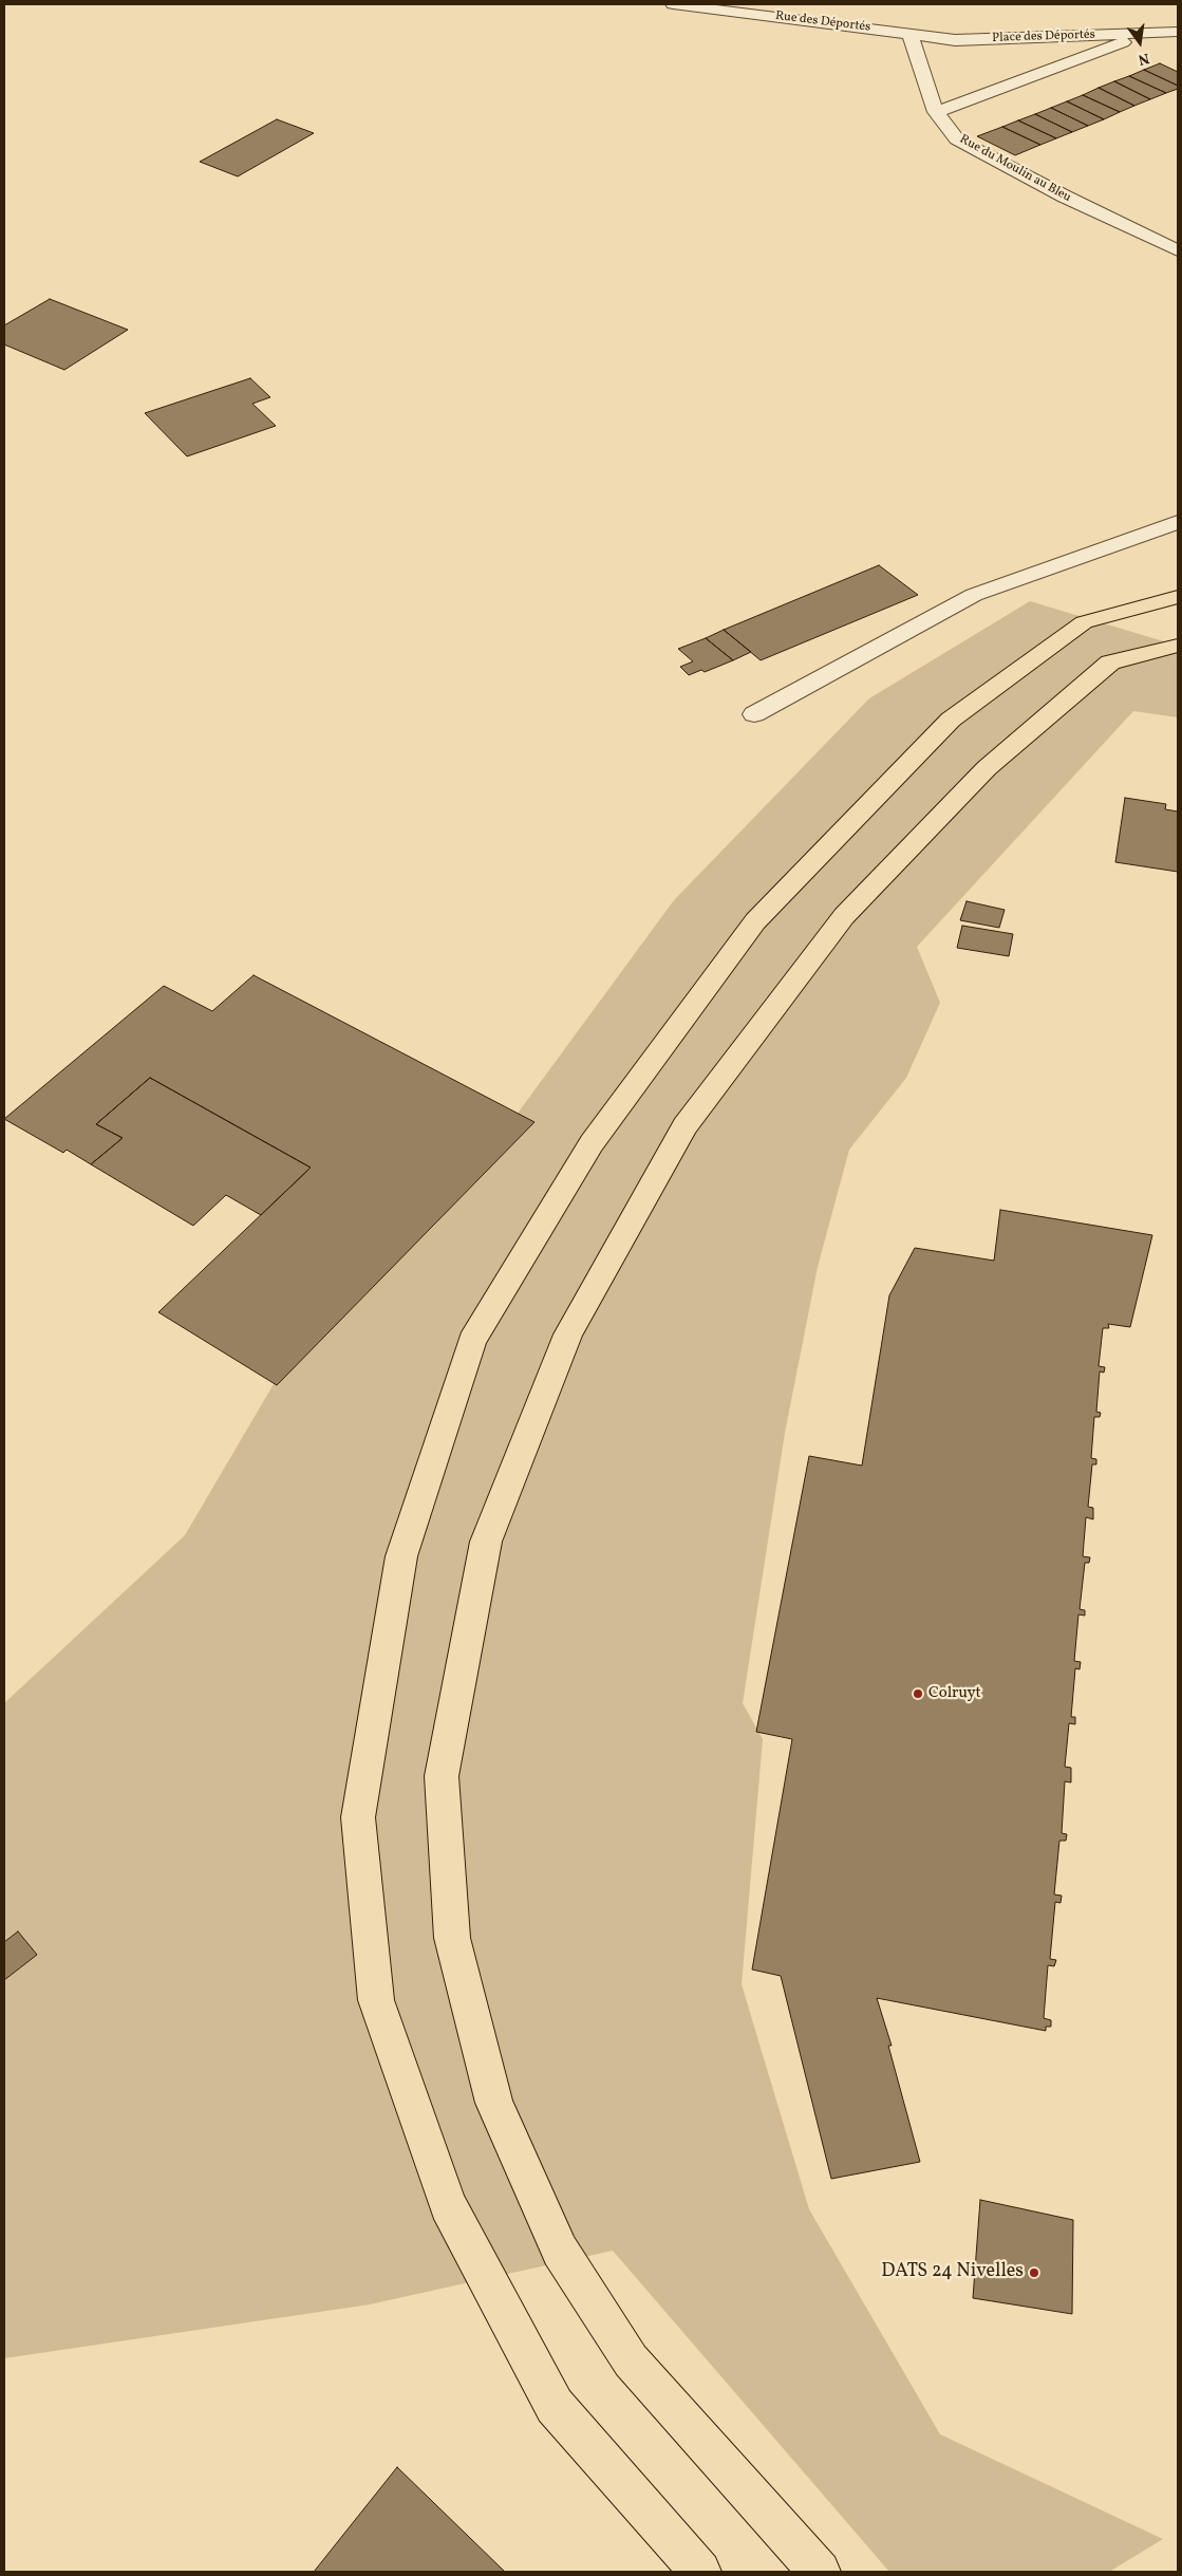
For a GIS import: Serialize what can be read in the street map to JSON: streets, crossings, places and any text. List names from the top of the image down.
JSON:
{
  "streets": {
    "street": ["Rue des Déportés", "Place des Déportés", "Rue du Moulin au Bleu"]
  },
  "crossings": [
    ["Rue des Déportés", "Place des Déportés"],
    ["Rue des Déportés", "Rue du Moulin au Bleu"],
    ["Place des Déportés", "Rue du Moulin au Bleu"]
  ],
  "places": ["Colruyt", "DATS 24 Nivelles"],
  "north": "bottom"
}
